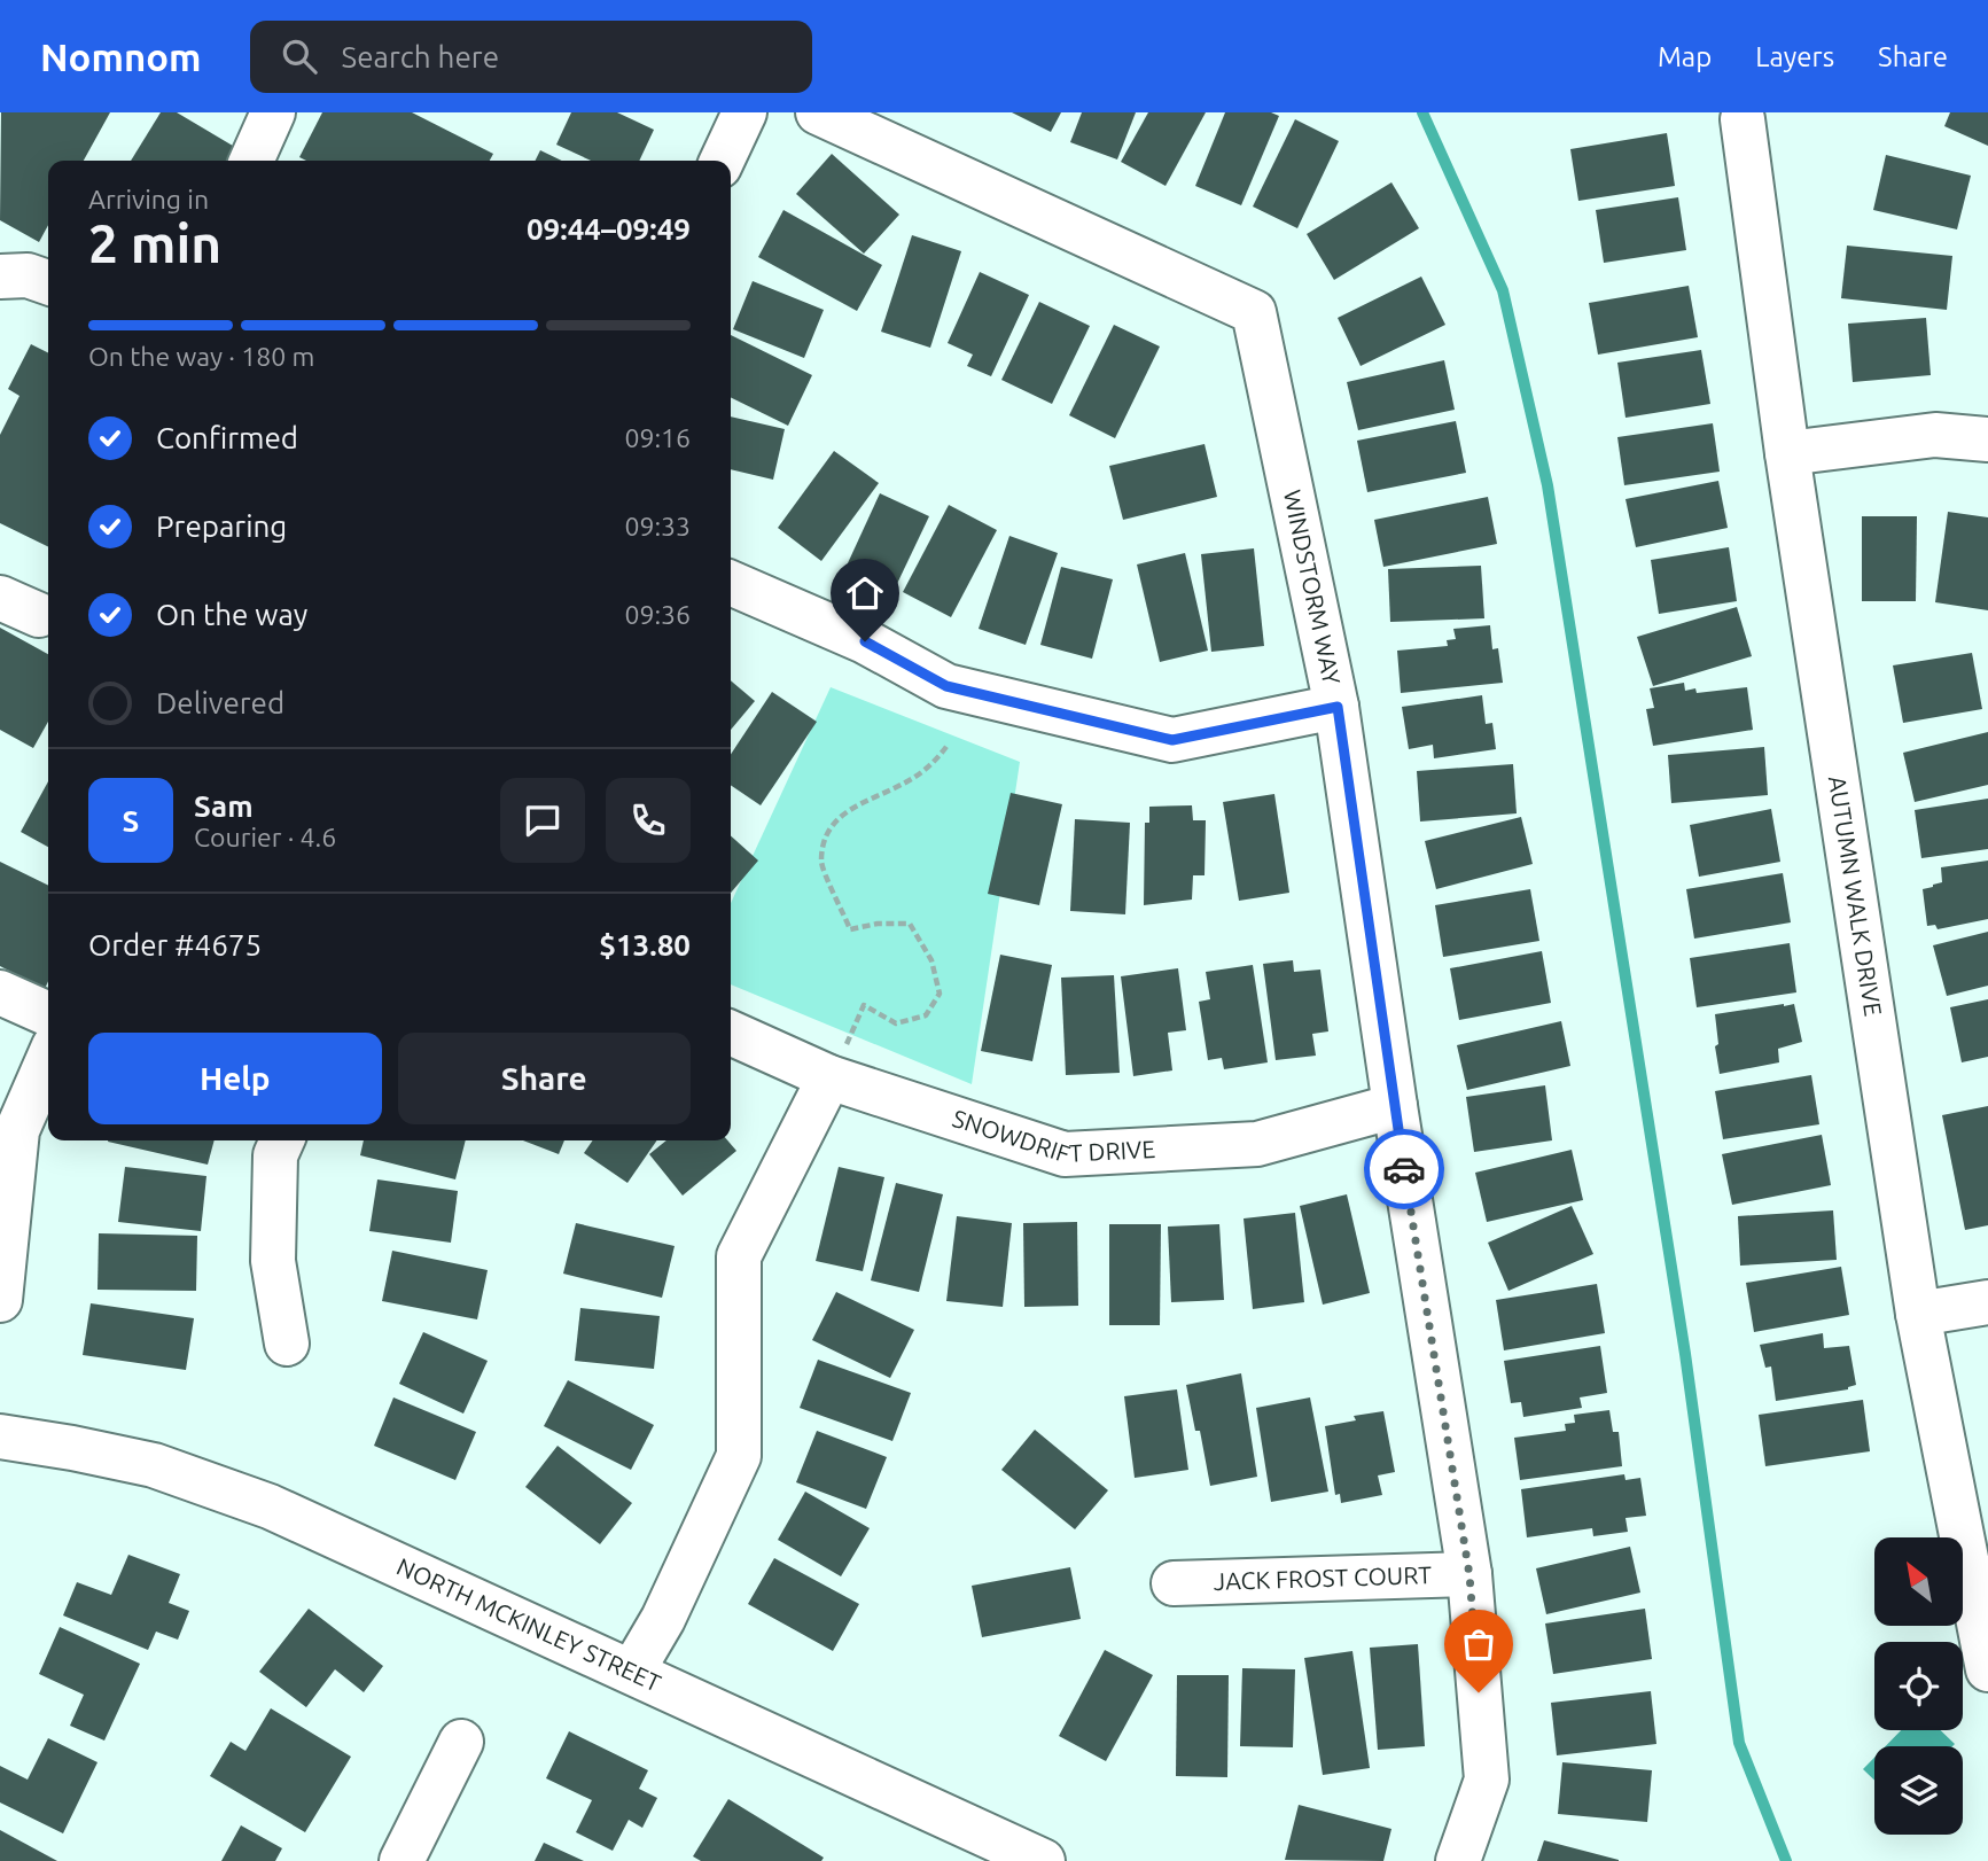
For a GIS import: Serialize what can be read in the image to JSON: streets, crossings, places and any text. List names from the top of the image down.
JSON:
{
  "streets": {
    "street": [
      "WINDSTORM WAY",
      "AUTUMN WALK DRIVE",
      "SNOWDRIFT DRIVE",
      "JACK FROST COURT",
      "NORTH MCKINLEY STREET"
    ]
  },
  "crossings": [
    ["WINDSTORM WAY", "SNOWDRIFT DRIVE"],
    ["WINDSTORM WAY", "JACK FROST COURT"]
  ],
  "north": "top left",
  "page": {
    "header": "Nomnom",
    "search": "Search here",
    "nav": ["Map", "Layers", "Share"],
    "heading": ["2 min", "Arriving in", "09:44–09:49"],
    "panel": [
      "Sam",
      "Courier · 4.6",
      "Order #4675",
      "$13.80"
    ],
    "bar": "On the way · 180 m",
    "list": [
      ["Confirmed", "09:16"],
      ["Preparing", "09:33"],
      ["On the way", "09:36"],
      "Delivered"
    ],
    "round": "S",
    "buttons": ["Help", "Share"]
  }
}
